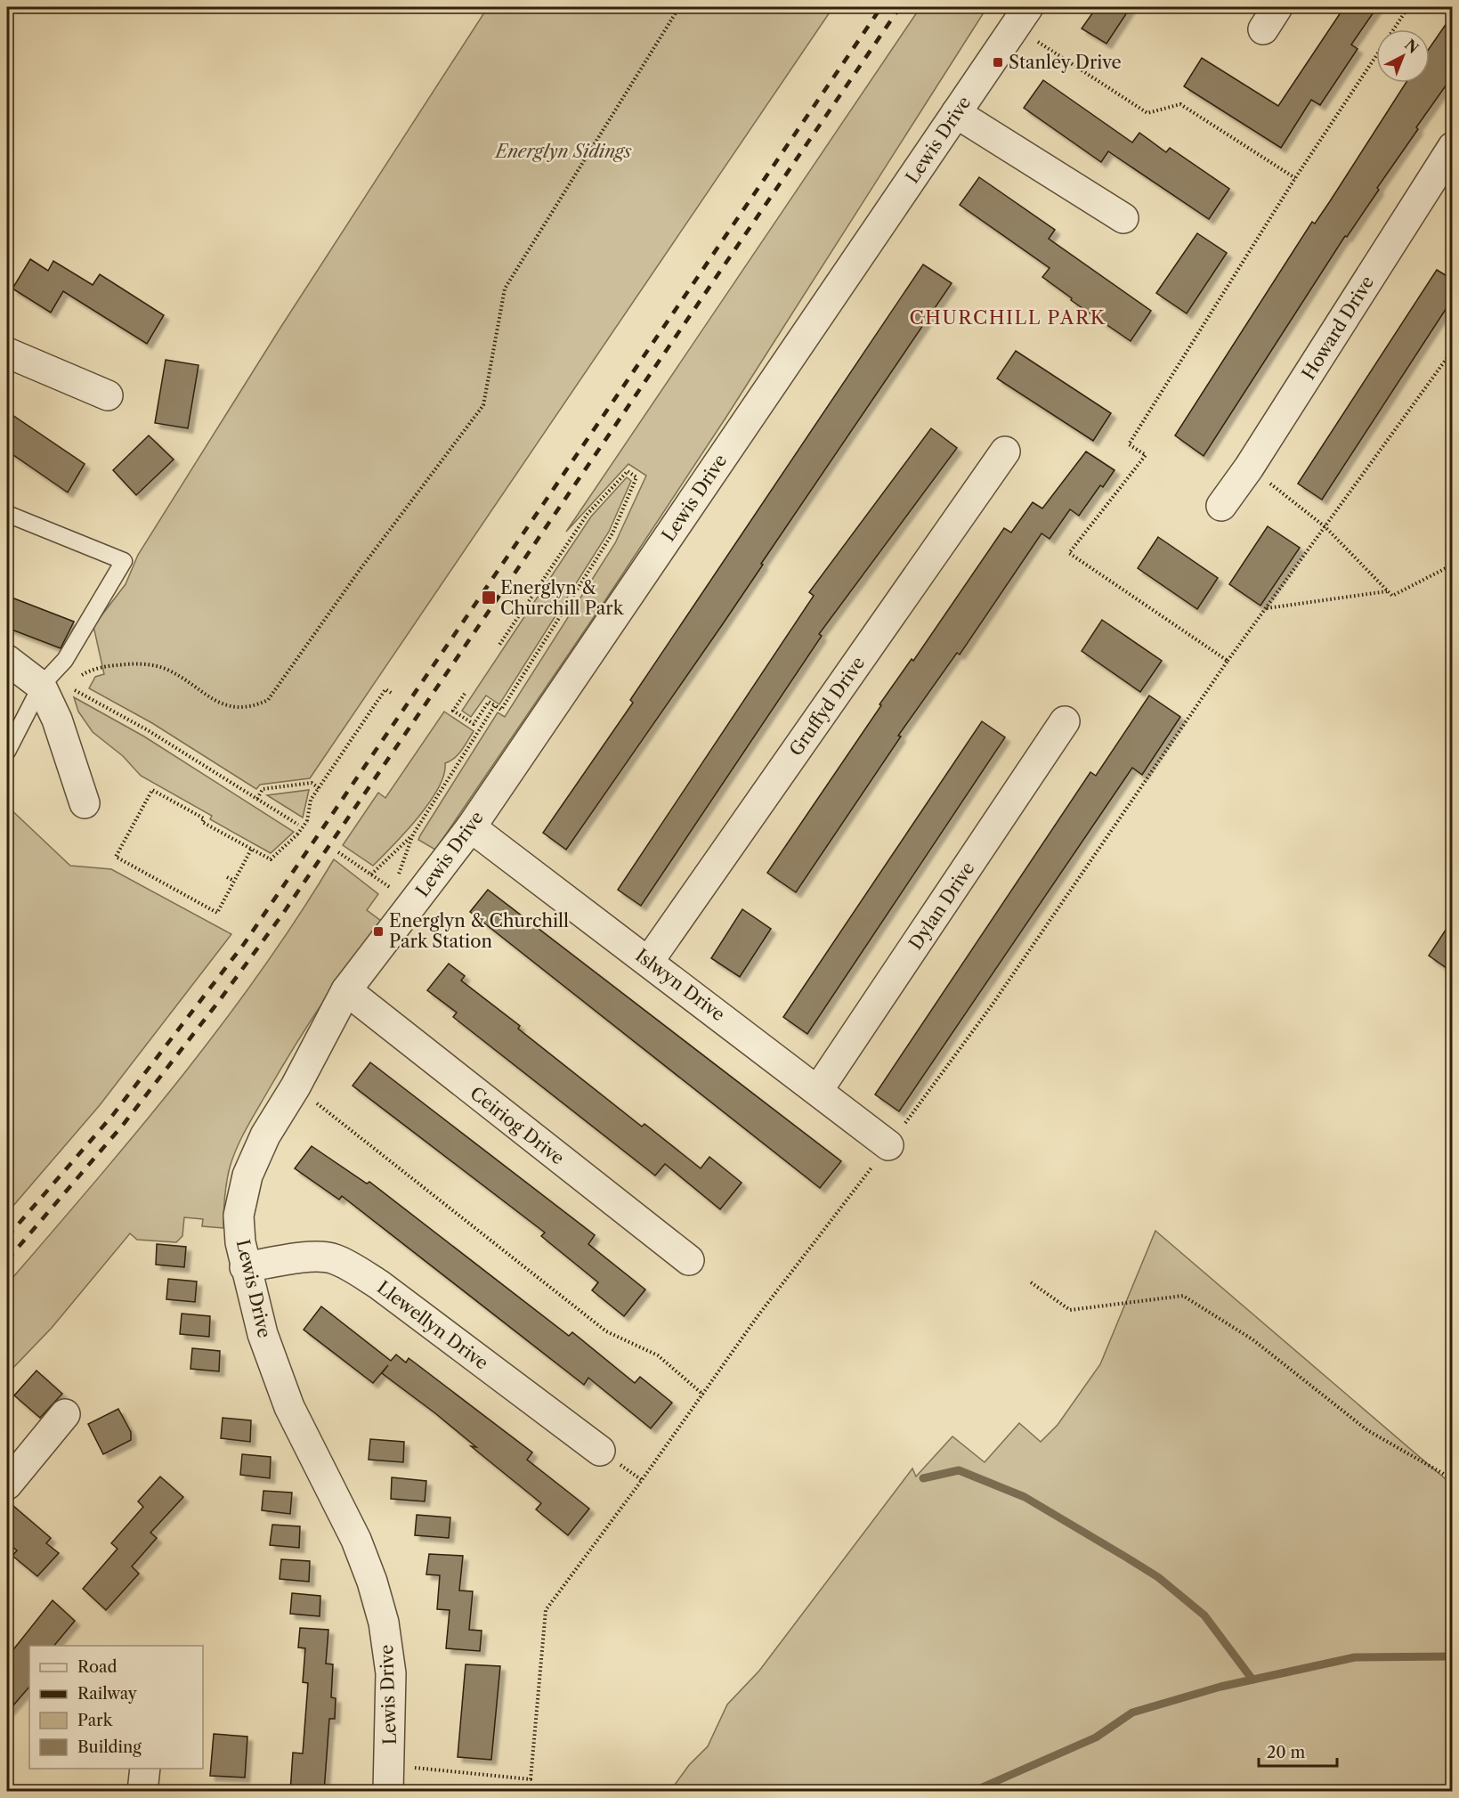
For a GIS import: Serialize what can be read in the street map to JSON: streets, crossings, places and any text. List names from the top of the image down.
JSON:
{
  "streets": {
    "street": [
      "Lewis Drive",
      "Howard Drive",
      "Gruffyd Drive",
      "Dylan Drive",
      "Islwyn Drive",
      "Ceiriog Drive",
      "Llewellyn Drive"
    ]
  },
  "crossings": [
    ["Lewis Drive", "Islwyn Drive"],
    ["Lewis Drive", "Ceiriog Drive"],
    ["Lewis Drive", "Llewellyn Drive"],
    ["Gruffyd Drive", "Islwyn Drive"],
    ["Dylan Drive", "Islwyn Drive"]
  ],
  "districts": ["CHURCHILL PARK"],
  "parks": ["Energlyn Sidings"],
  "places": {
    "transit": ["Stanley Drive", "Energlyn & Churchill Park", "Energlyn & Churchill Park Station"]
  },
  "legend": [
    "Road",
    "Railway",
    "Park",
    "Building"
  ],
  "scale_bar": "20 m",
  "north": "top right"
}
